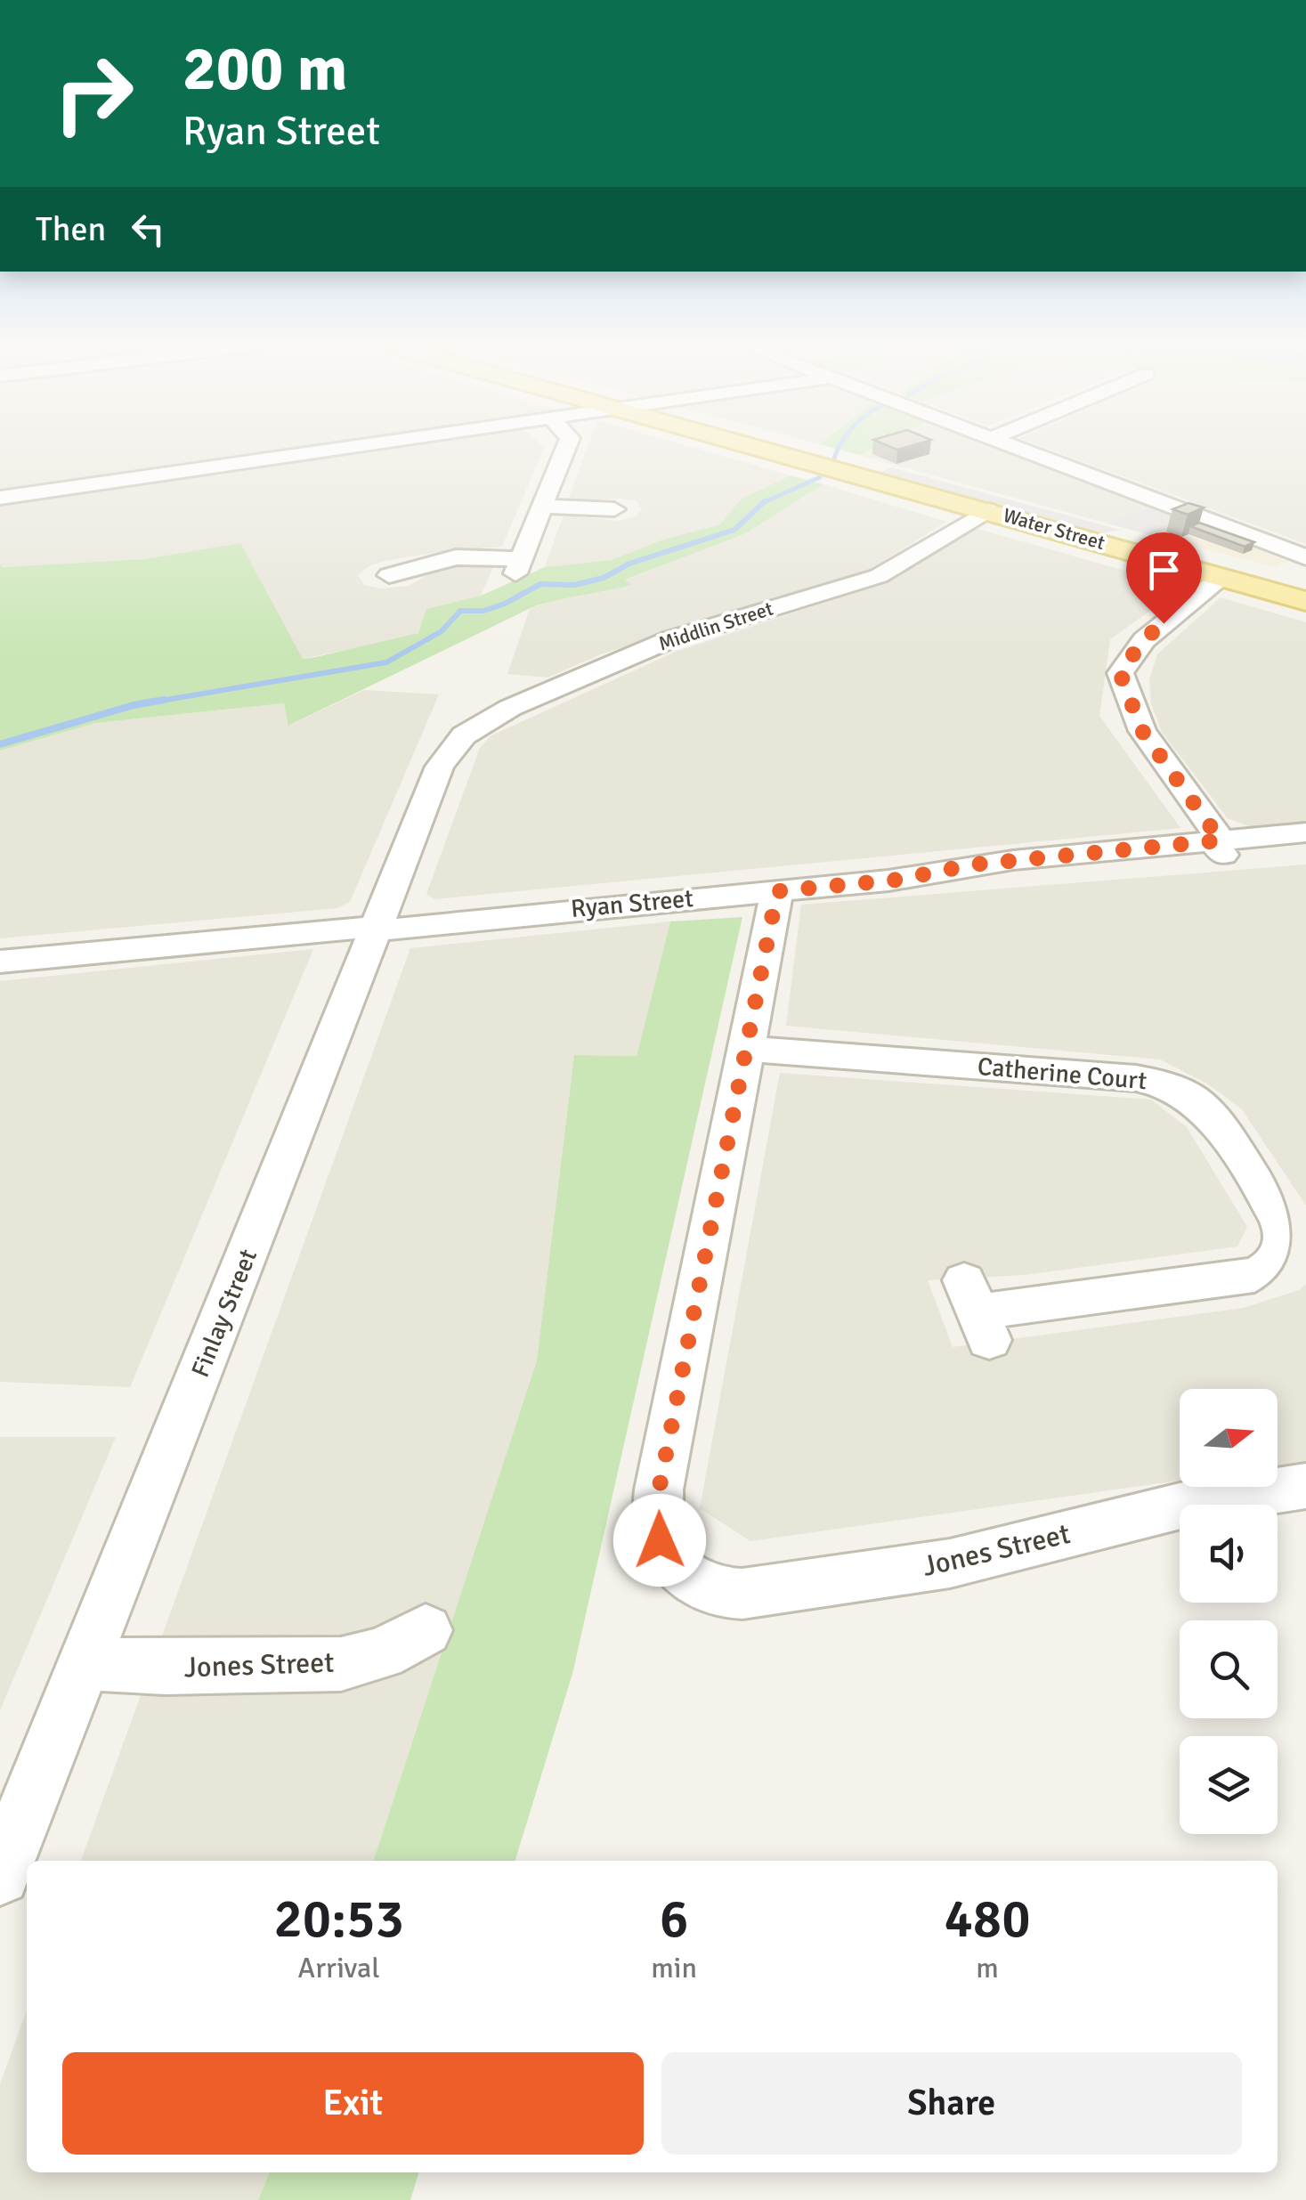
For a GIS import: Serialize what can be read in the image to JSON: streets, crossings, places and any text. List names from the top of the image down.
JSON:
{
  "streets": {
    "main road": ["Water Street"],
    "street": [
      "Middlin Street",
      "Ryan Street",
      "Catherine Court",
      "Finlay Street",
      "Jones Street"
    ]
  },
  "crossings": [
    ["Water Street", "Middlin Street"],
    ["Middlin Street", "Finlay Street"],
    ["Ryan Street", "Finlay Street"],
    ["Catherine Court", "Jones Street"],
    ["Finlay Street", "Jones Street"]
  ],
  "north": "right",
  "page": {
    "turn": ["200 m", "Ryan Street"],
    "then": "Then",
    "eta": [
      "20:53",
      "Arrival",
      "6",
      "min",
      "480",
      "m"
    ],
    "buttons": ["Exit", "Share"]
  }
}
